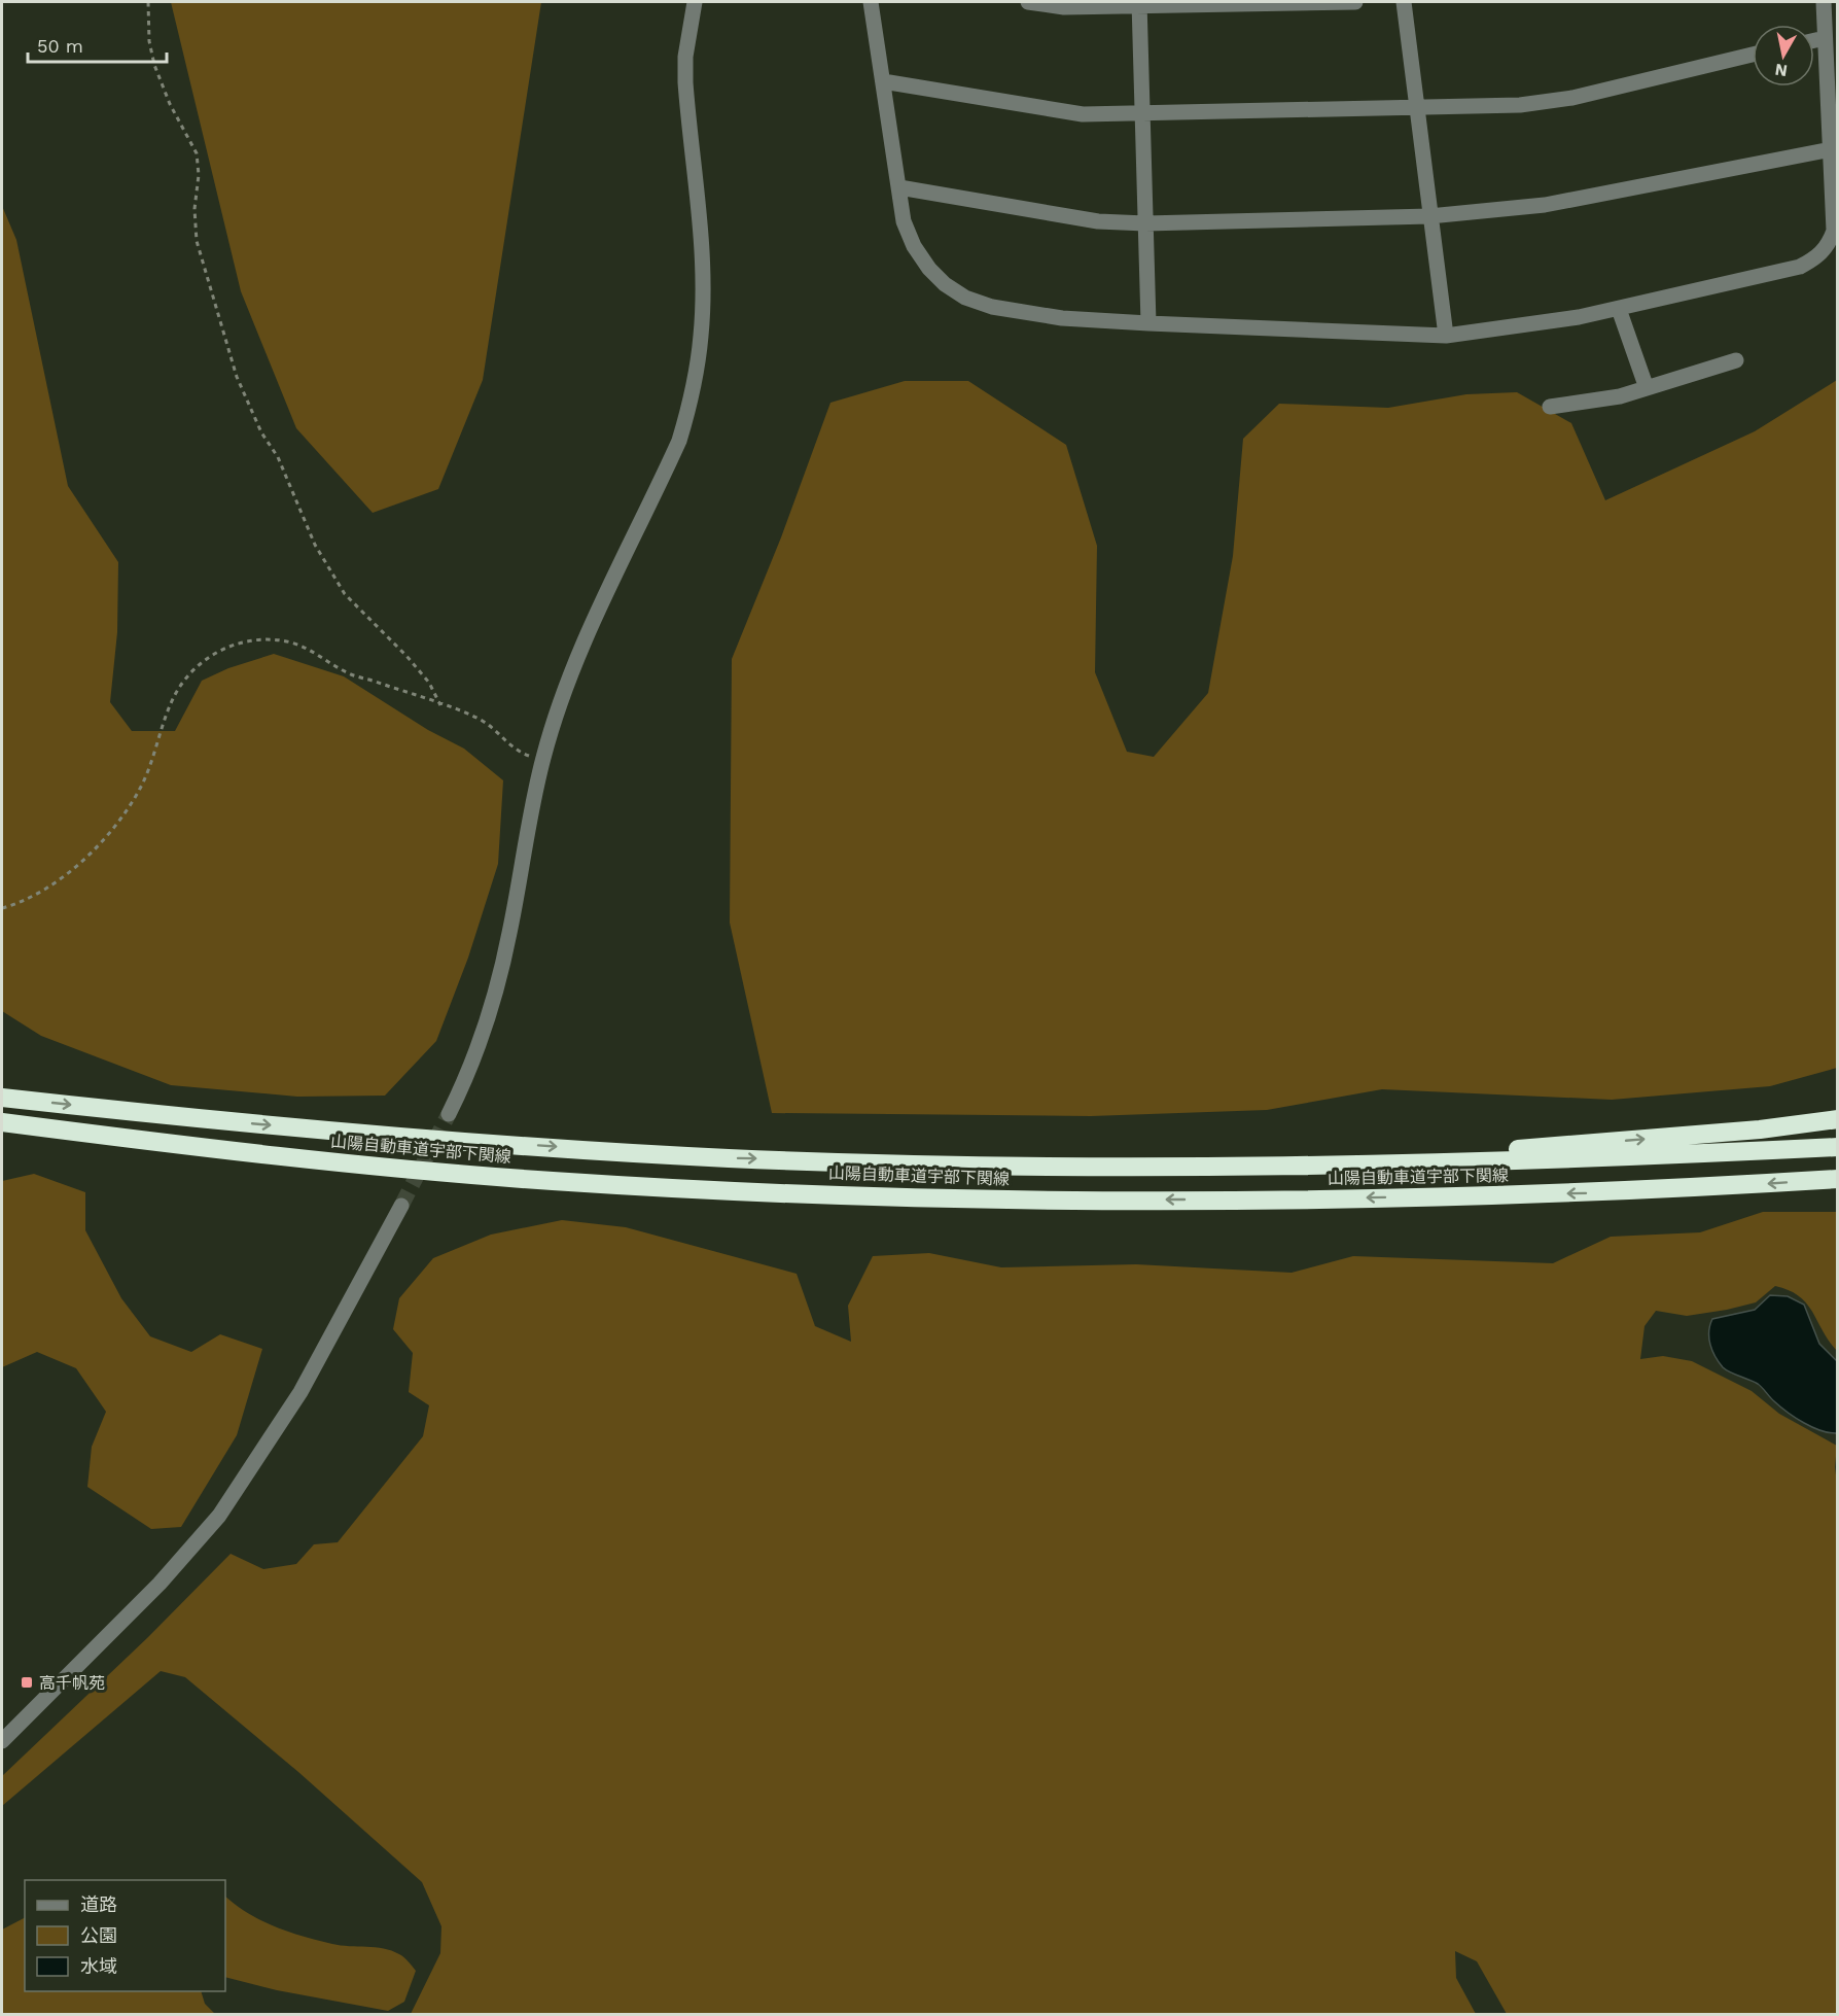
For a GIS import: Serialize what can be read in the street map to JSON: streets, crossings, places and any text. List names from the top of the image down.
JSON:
{
  "streets": {
    "highway": ["山陽自動車道宇部下関線"]
  },
  "places": {
    "transit": ["高千帆苑"]
  },
  "legend": ["道路", "公園", "水域"],
  "scale_bar": "50 m",
  "north": "bottom"
}
